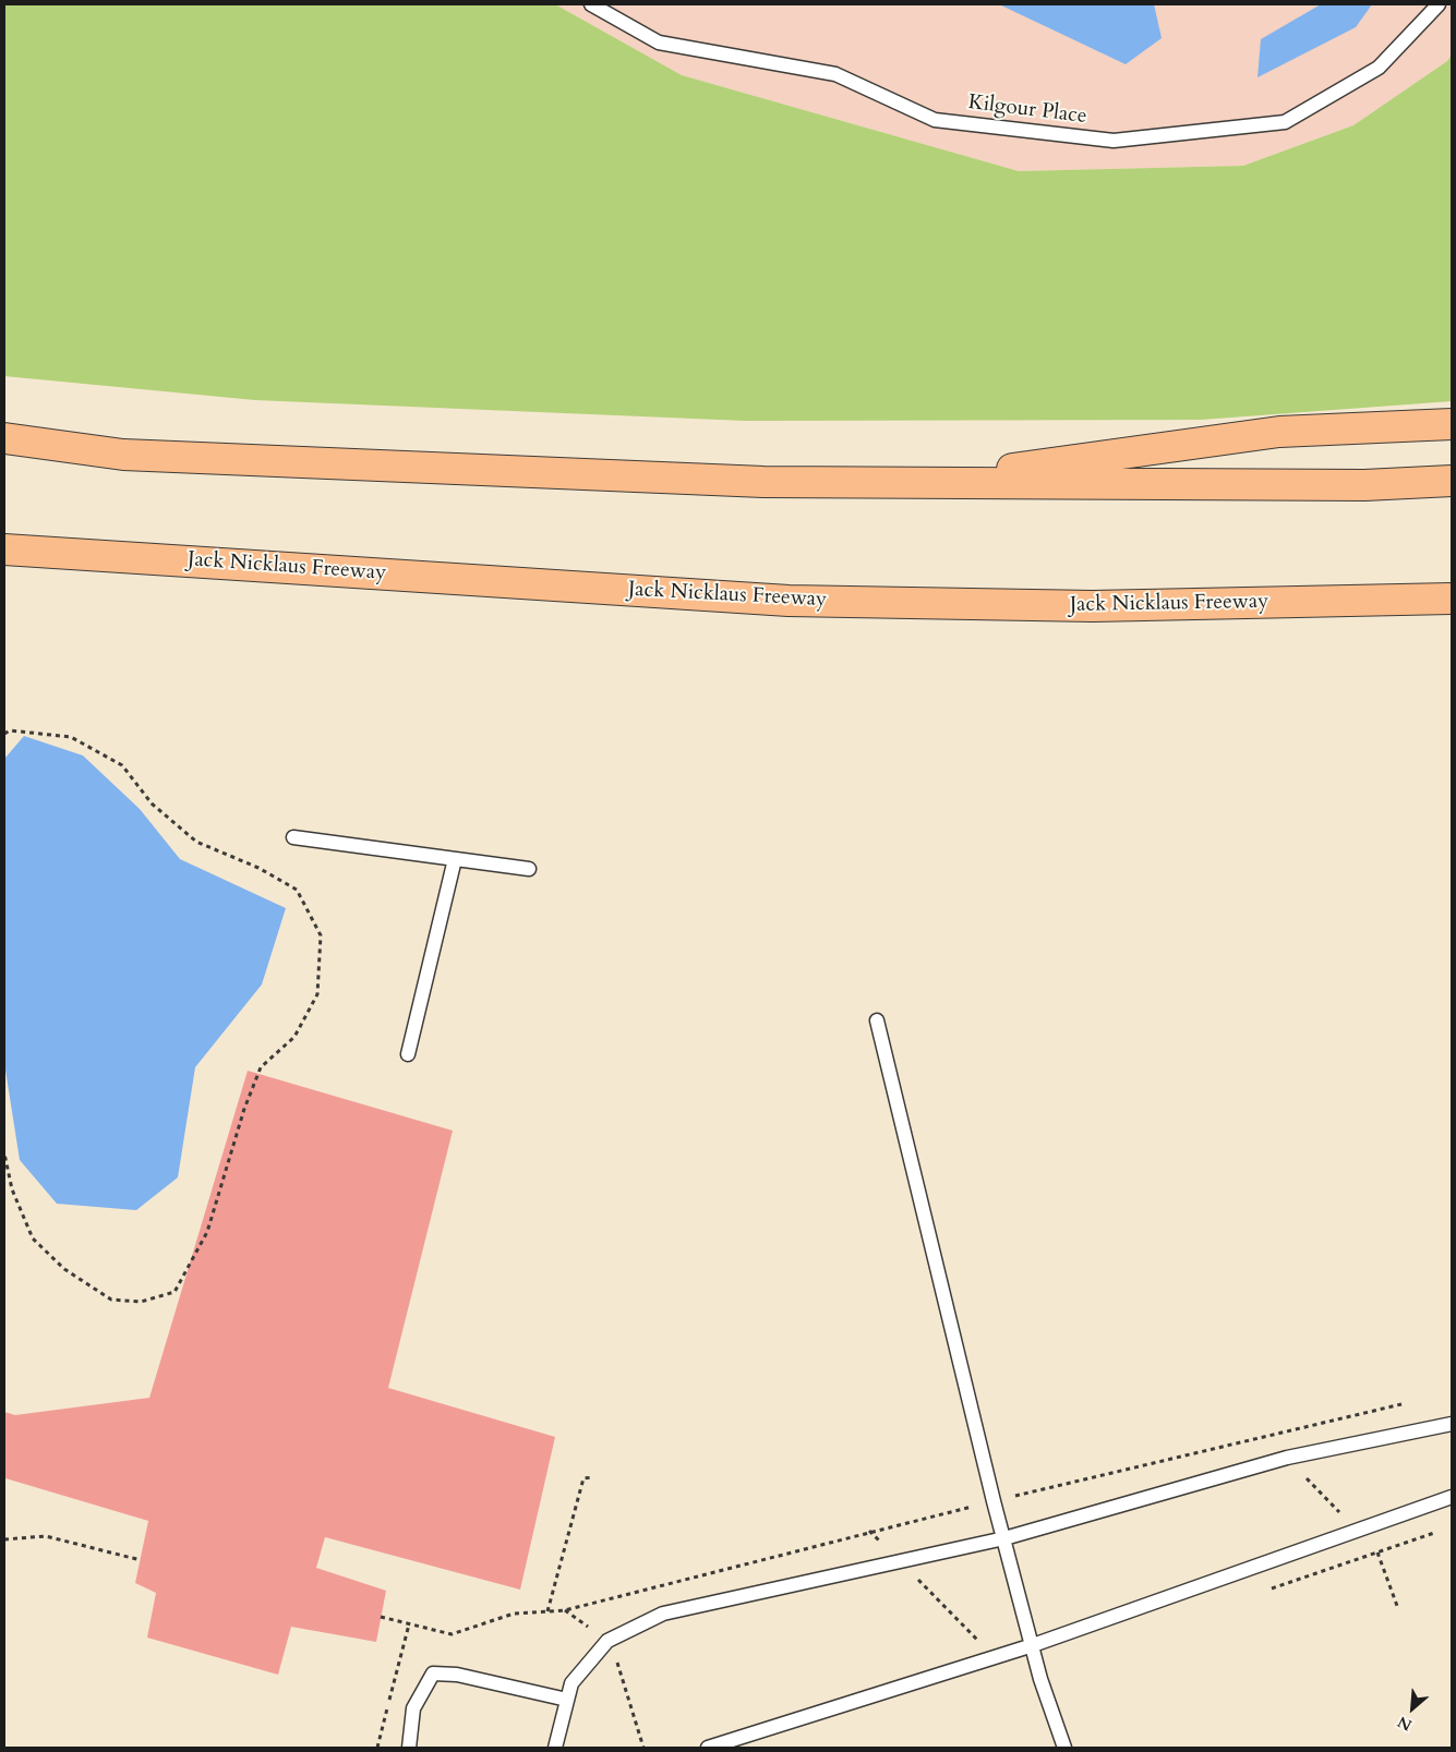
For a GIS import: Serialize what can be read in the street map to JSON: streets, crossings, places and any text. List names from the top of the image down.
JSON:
{
  "streets": {
    "highway": ["Jack Nicklaus Freeway"],
    "lane": ["Kilgour Place"]
  },
  "north": "bottom left"
}
